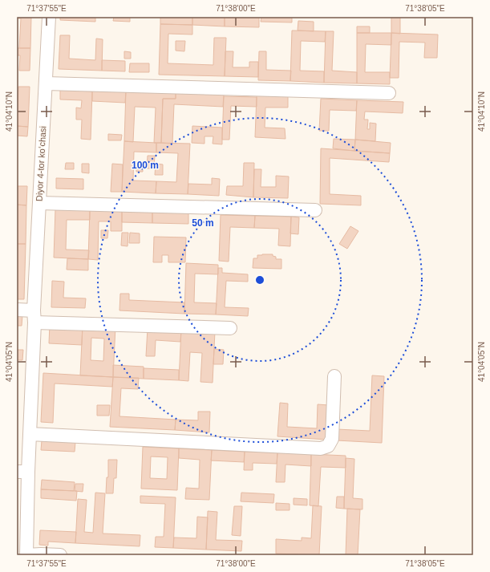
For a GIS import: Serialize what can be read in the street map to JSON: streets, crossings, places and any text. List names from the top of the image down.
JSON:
{
  "streets": {
    "street": ["Diyor 4-tor koʻchasi"]
  },
  "coordinates": [
    "71°37'55\"E",
    "71°38'00\"E",
    "71°38'05\"E",
    "41°04'10\"N",
    "41°04'05\"N"
  ],
  "rings": ["100 m", "50 m"]
}
